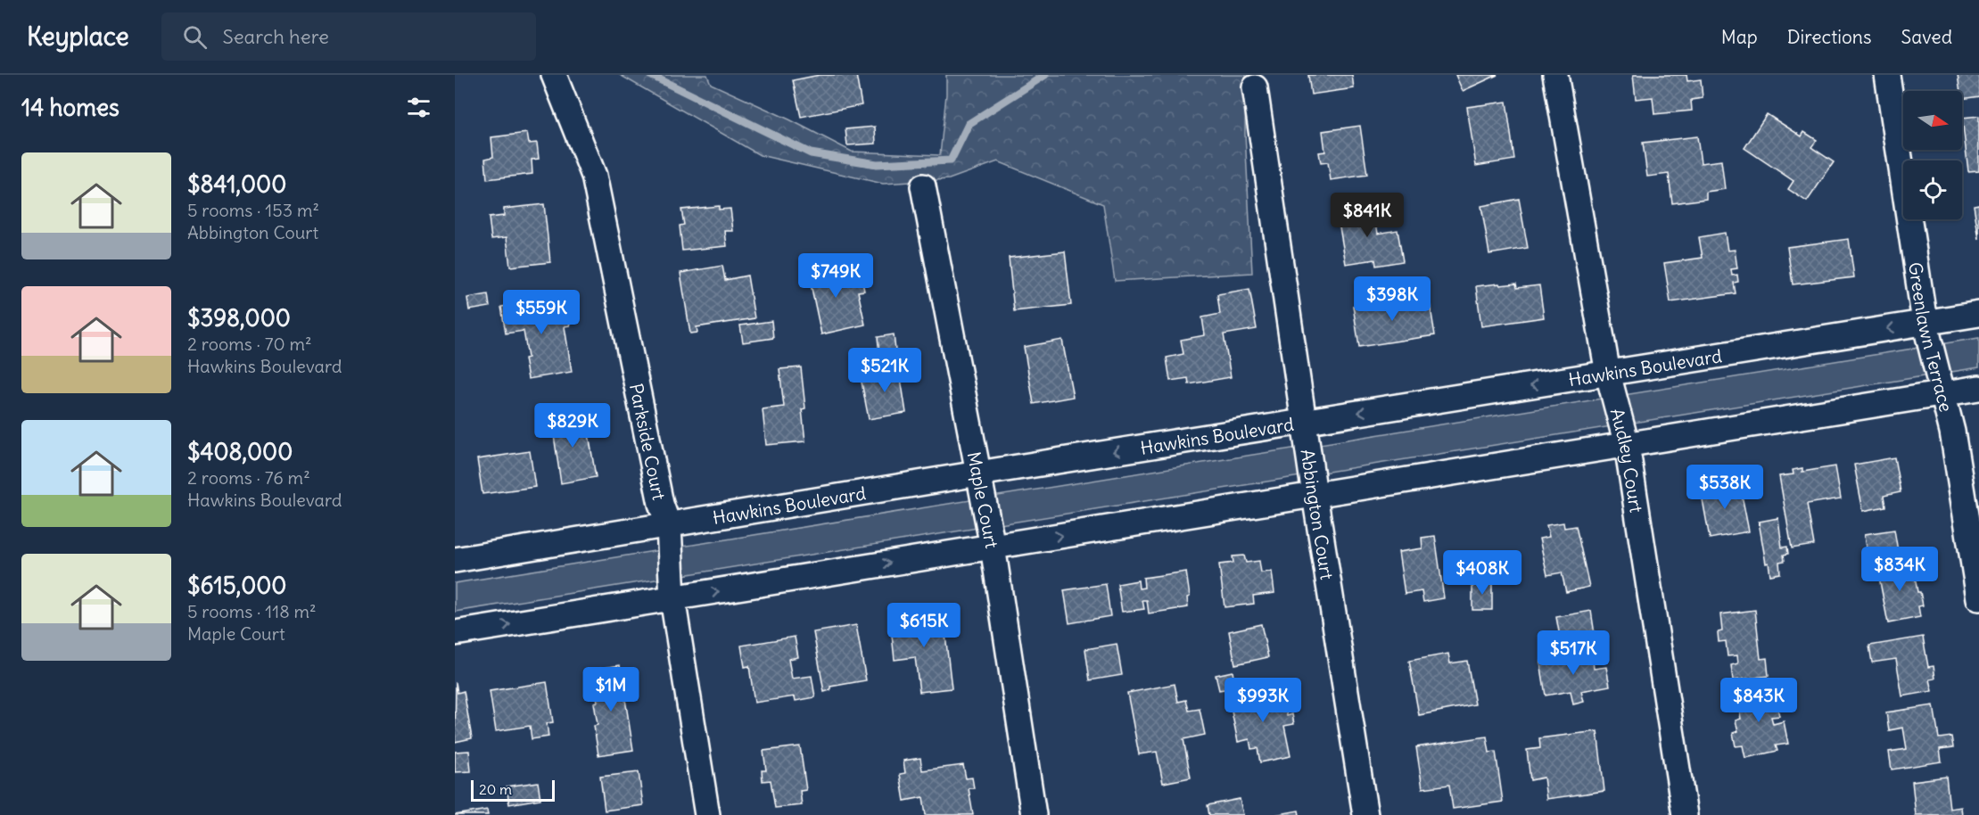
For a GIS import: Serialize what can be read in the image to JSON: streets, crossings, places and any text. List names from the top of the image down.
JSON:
{
  "streets": {
    "street": [
      "Greenlawn Terrace",
      "Hawkins Boulevard",
      "Parkside Court",
      "Audley Court",
      "Maple Court",
      "Abbington Court"
    ]
  },
  "crossings": [
    ["Greenlawn Terrace", "Hawkins Boulevard"],
    ["Hawkins Boulevard", "Parkside Court"],
    ["Hawkins Boulevard", "Audley Court"],
    ["Hawkins Boulevard", "Maple Court"],
    ["Hawkins Boulevard", "Abbington Court"]
  ],
  "scale_bar": "20 m",
  "north": "right",
  "page": {
    "header": "Keyplace",
    "search": "Search here",
    "nav": ["Map", "Directions", "Saved"],
    "heading": "14 homes",
    "list": [
      {
        "name": "$841,000",
        "note": "5 rooms · 153 m² · Abbington Court"
      },
      {
        "name": "$398,000",
        "note": "2 rooms · 70 m² · Hawkins Boulevard"
      },
      {
        "name": "$408,000",
        "note": "2 rooms · 76 m² · Hawkins Boulevard"
      },
      {
        "name": "$615,000",
        "note": "5 rooms · 118 m² · Maple Court"
      }
    ],
    "price": [
      "$841K",
      "$749K",
      "$398K",
      "$559K",
      "$521K",
      "$829K",
      "$538K",
      "$834K",
      "$408K",
      "$615K",
      "$517K",
      "$1M",
      "$993K",
      "$843K"
    ],
    "scale": "20 m"
  }
}
